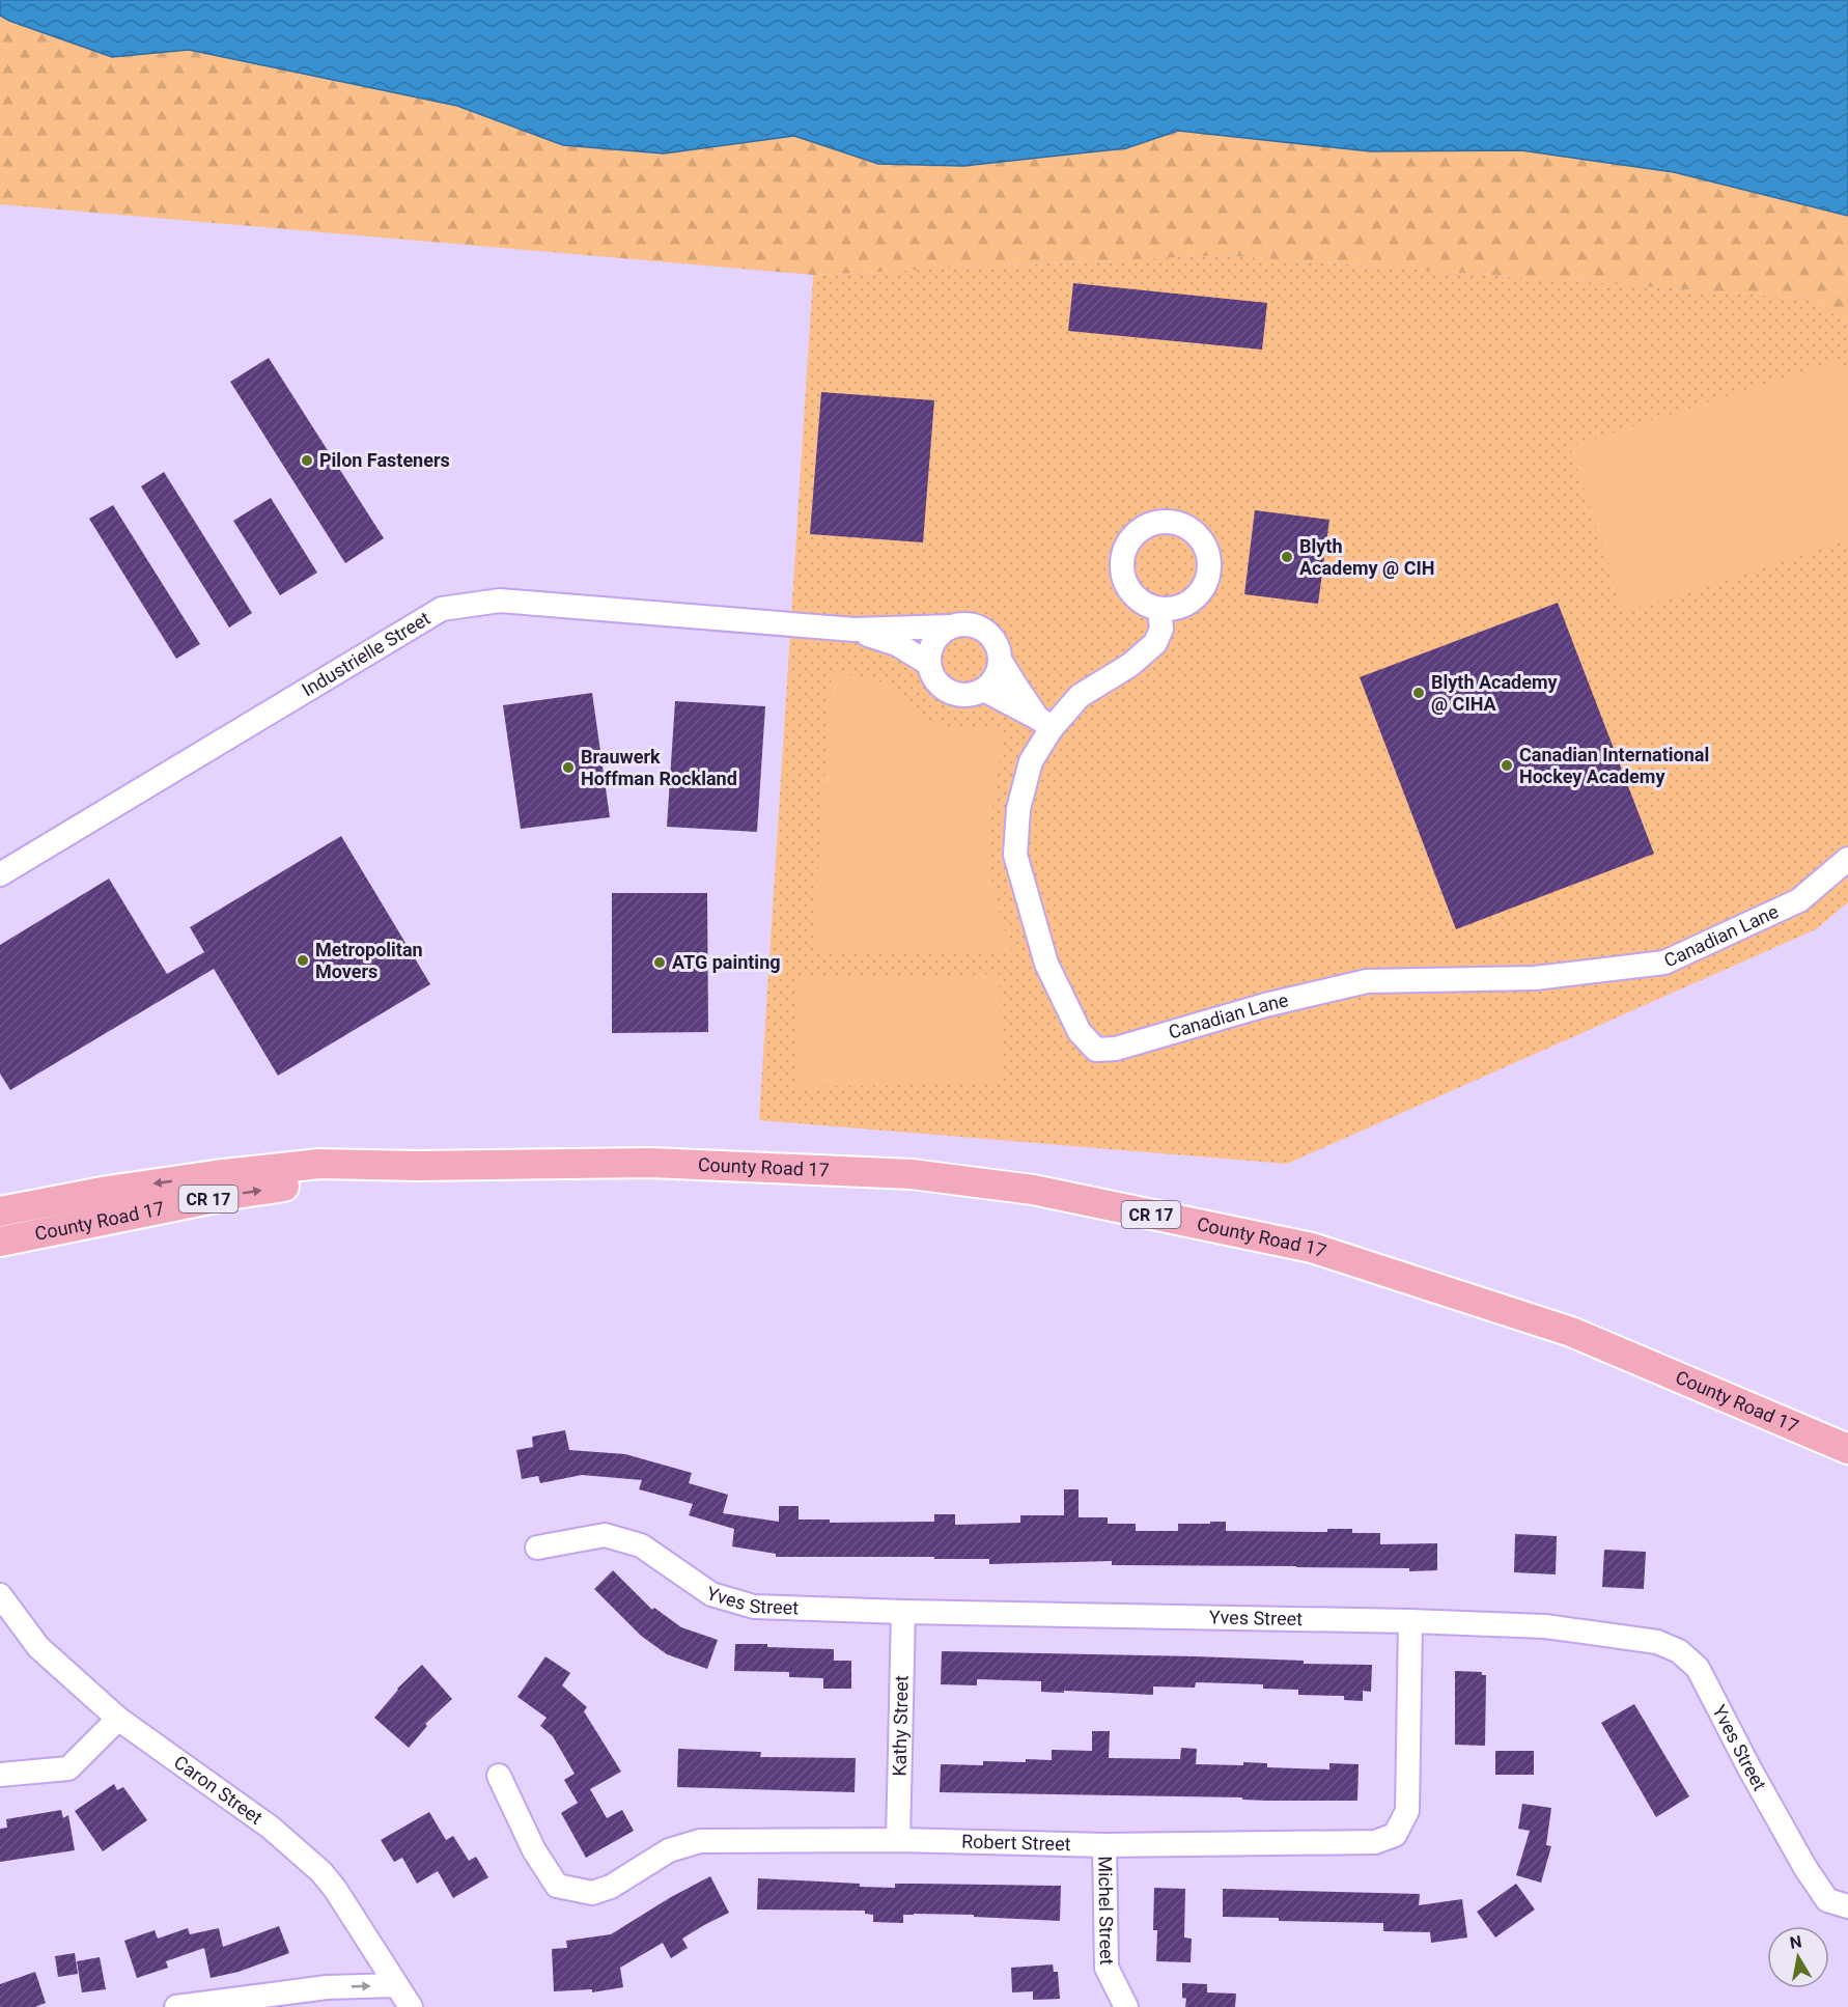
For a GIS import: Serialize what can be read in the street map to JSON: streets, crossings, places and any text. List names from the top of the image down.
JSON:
{
  "streets": {
    "main road": ["County Road 17", "CR 17"],
    "street": [
      "Industrielle Street",
      "Canadian Lane",
      "Yves Street",
      "Kathy Street",
      "Caron Street",
      "Robert Street",
      "Michel Street"
    ]
  },
  "crossings": [
    ["Industrielle Street", "Canadian Lane"],
    ["Yves Street", "Kathy Street"],
    ["Yves Street", "Robert Street"],
    ["Kathy Street", "Robert Street"],
    ["Robert Street", "Michel Street"]
  ],
  "places": [
    "Pilon Fasteners",
    "Blyth Academy @ CIH",
    "Blyth Academy @ CIHA",
    "Canadian International Hockey Academy",
    "Brauwerk Hoffman Rockland",
    "Metropolitan Movers",
    "ATG painting"
  ],
  "north": "top"
}
